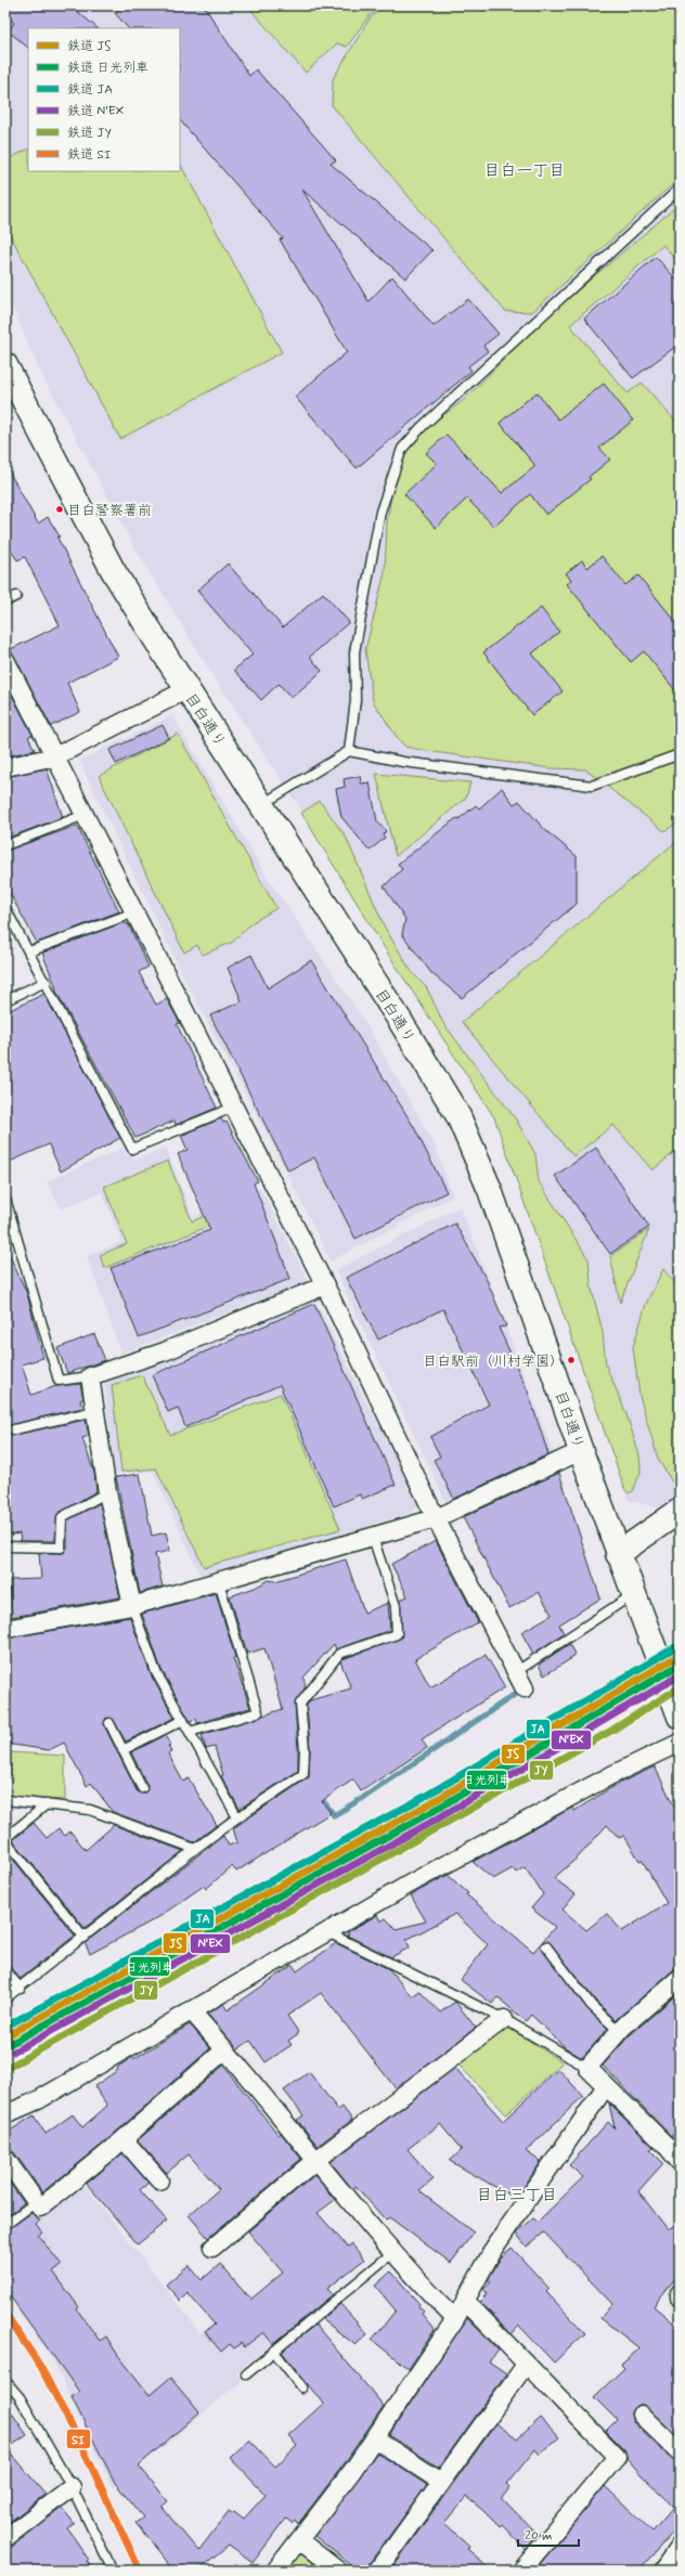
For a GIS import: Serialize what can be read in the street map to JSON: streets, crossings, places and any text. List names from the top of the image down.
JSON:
{
  "streets": {
    "main road": ["目白通り"]
  },
  "districts": ["目白一丁目", "目白三丁目"],
  "places": ["目白警察署前", "目白駅前（川村学園）"],
  "lines": [
    "rail line JA",
    "rail line JS",
    "rail line 日光列車",
    "rail line N'EX",
    "rail line JY",
    "rail line SI"
  ],
  "legend": [
    "鉄道 JS",
    "鉄道 日光列車",
    "鉄道 JA",
    "鉄道 N'EX",
    "鉄道 JY",
    "鉄道 SI"
  ],
  "scale_bar": "20 m"
}
